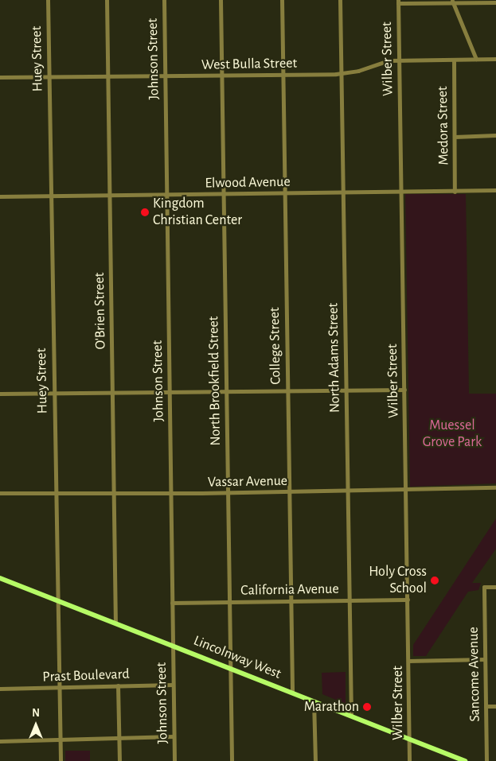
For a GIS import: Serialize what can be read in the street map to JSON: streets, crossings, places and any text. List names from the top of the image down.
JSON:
{
  "streets": {
    "main road": ["Lincolnway West"],
    "street": [
      "Huey Street",
      "Johnson Street",
      "Wilber Street",
      "West Bulla Street",
      "Medora Street",
      "Elwood Avenue",
      "O'Brien Street",
      "College Street",
      "North Adams Street",
      "North Brookfield Street",
      "Vassar Avenue",
      "California Avenue",
      "Sancome Avenue",
      "Prast Boulevard"
    ]
  },
  "crossings": [
    ["Huey Street", "West Bulla Street"],
    ["Huey Street", "Elwood Avenue"],
    ["Huey Street", "Vassar Avenue"],
    ["Huey Street", "Lincolnway West"],
    ["Huey Street", "Prast Boulevard"],
    ["Johnson Street", "West Bulla Street"],
    ["Johnson Street", "Elwood Avenue"],
    ["Johnson Street", "Vassar Avenue"],
    ["Johnson Street", "California Avenue"],
    ["Johnson Street", "Lincolnway West"],
    ["Johnson Street", "Prast Boulevard"],
    ["Wilber Street", "West Bulla Street"],
    ["Wilber Street", "Elwood Avenue"],
    ["Wilber Street", "Vassar Avenue"],
    ["Wilber Street", "California Avenue"],
    ["Wilber Street", "Lincolnway West"],
    ["West Bulla Street", "Medora Street"],
    ["West Bulla Street", "O'Brien Street"],
    ["West Bulla Street", "College Street"],
    ["West Bulla Street", "North Adams Street"],
    ["West Bulla Street", "North Brookfield Street"],
    ["Medora Street", "Elwood Avenue"],
    ["Elwood Avenue", "O'Brien Street"],
    ["Elwood Avenue", "College Street"],
    ["Elwood Avenue", "North Adams Street"],
    ["Elwood Avenue", "North Brookfield Street"],
    ["O'Brien Street", "Vassar Avenue"],
    ["O'Brien Street", "Lincolnway West"],
    ["College Street", "Vassar Avenue"],
    ["College Street", "California Avenue"],
    ["College Street", "Lincolnway West"],
    ["North Adams Street", "Vassar Avenue"],
    ["North Adams Street", "California Avenue"],
    ["North Adams Street", "Lincolnway West"],
    ["North Brookfield Street", "Vassar Avenue"],
    ["North Brookfield Street", "California Avenue"],
    ["North Brookfield Street", "Lincolnway West"]
  ],
  "parks": ["Muessel Grove Park"],
  "places": ["Kingdom Christian Center", "Holy Cross School", "Marathon"],
  "north": "top"
}
